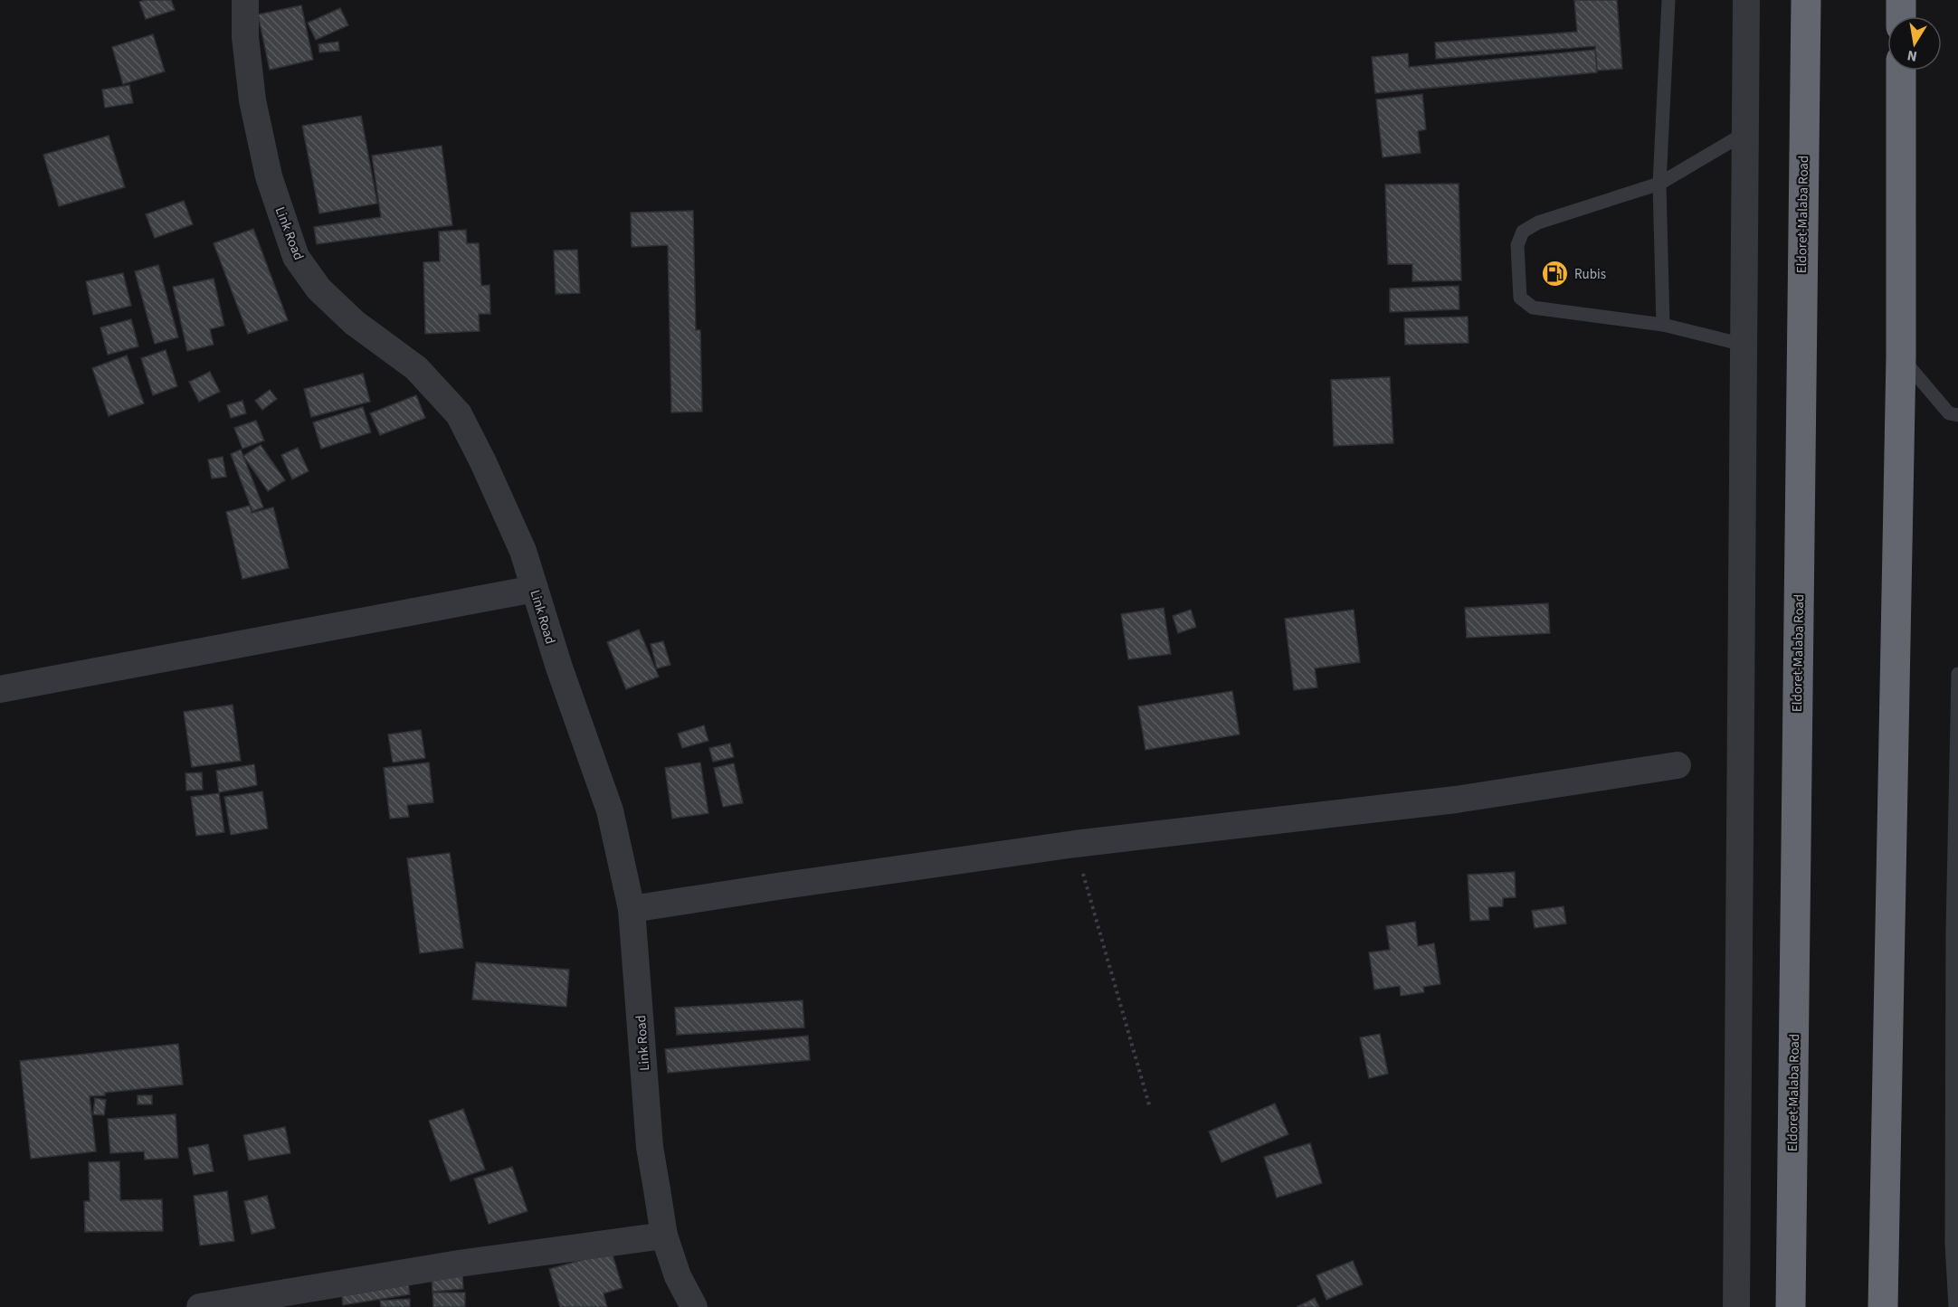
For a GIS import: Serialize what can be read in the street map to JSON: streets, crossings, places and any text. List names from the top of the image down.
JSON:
{
  "streets": {
    "highway": ["Eldoret-Malaba Road"],
    "street": ["Link Road"]
  },
  "places": {
    "fuel station": ["Rubis"]
  },
  "north": "bottom"
}
